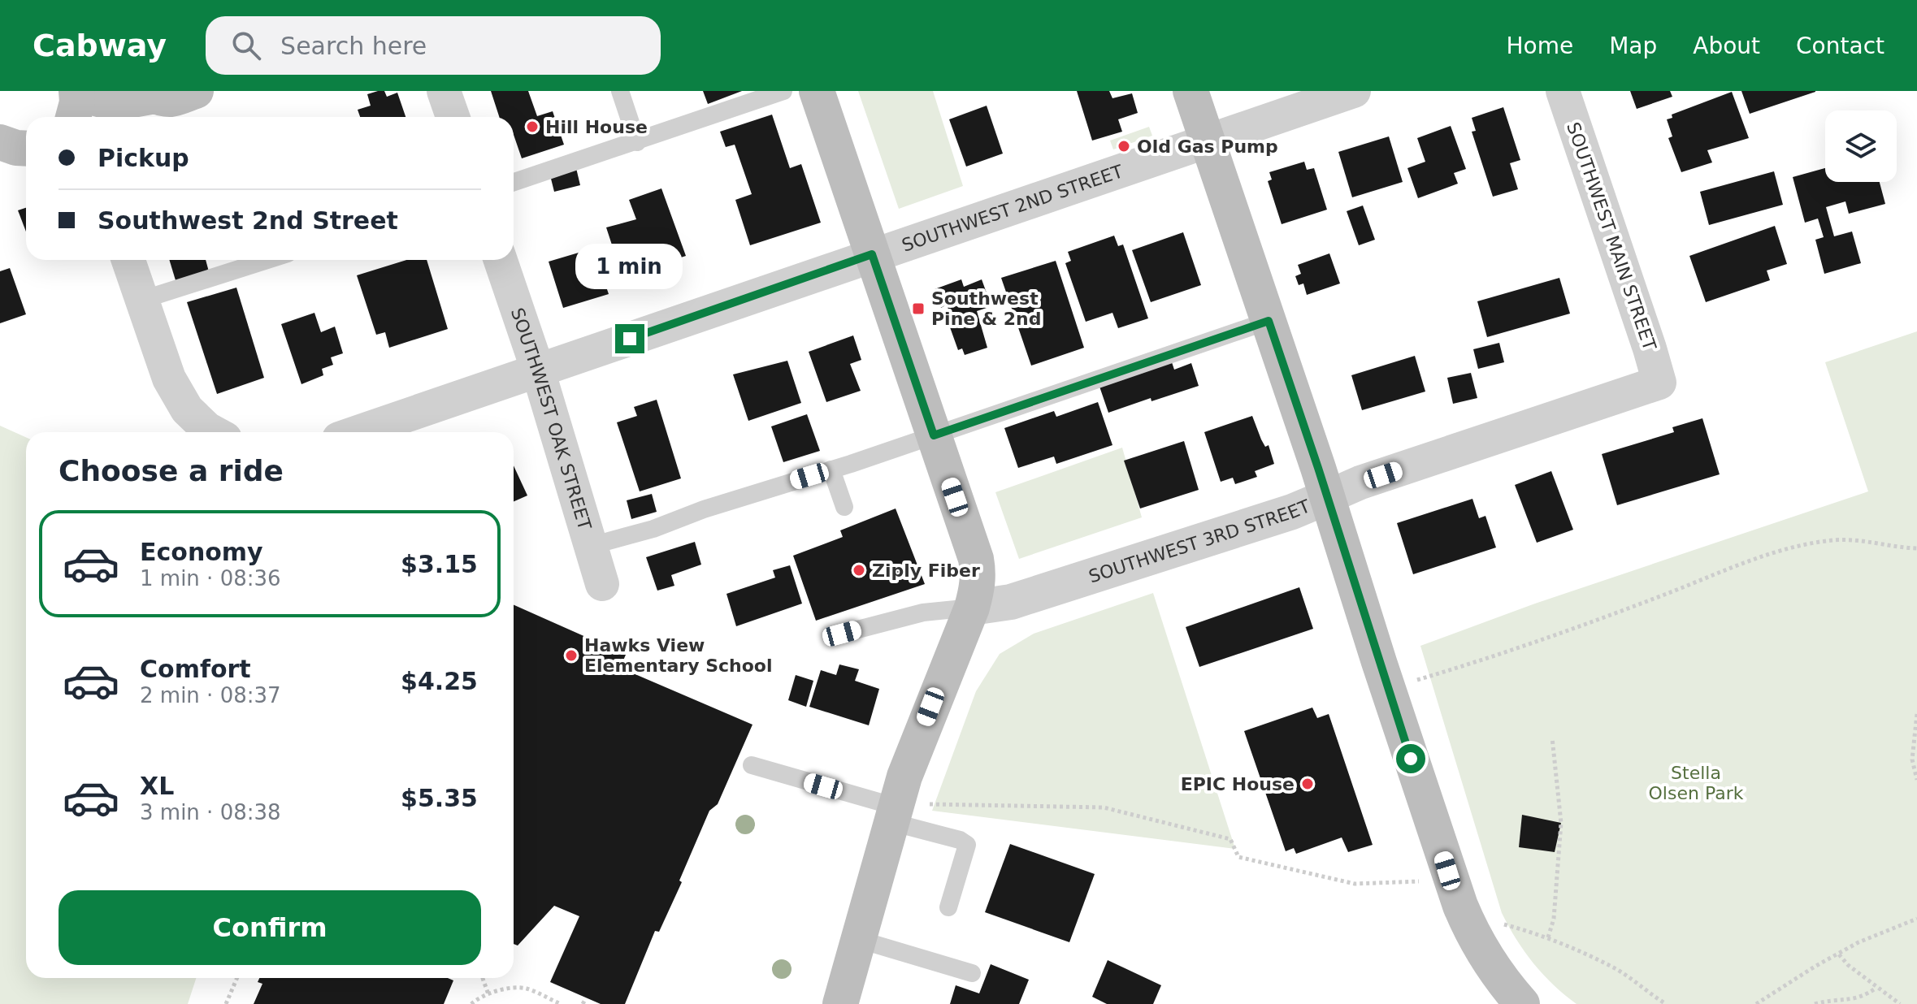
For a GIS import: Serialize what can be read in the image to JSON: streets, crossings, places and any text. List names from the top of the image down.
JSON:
{
  "streets": {
    "street": [
      "SOUTHWEST 2ND STREET",
      "SOUTHWEST MAIN STREET",
      "SOUTHWEST OAK STREET",
      "SOUTHWEST 3RD STREET"
    ]
  },
  "crossings": [
    ["SOUTHWEST 2ND STREET", "SOUTHWEST OAK STREET"],
    ["SOUTHWEST MAIN STREET", "SOUTHWEST 3RD STREET"]
  ],
  "parks": ["Stella Olsen Park"],
  "places": {
    "other": [
      "Hill House",
      "Old Gas Pump",
      "Ziply Fiber",
      "Hawks View Elementary School",
      "EPIC House"
    ],
    "transit": ["Southwest Pine & 2nd"]
  },
  "page": {
    "header": "Cabway",
    "search": "Search here",
    "nav": [
      "Home",
      "Map",
      "About",
      "Contact"
    ],
    "banner": ["Pickup", "Southwest 2nd Street"],
    "bubble": "1 min",
    "heading": "Choose a ride",
    "list": [
      {
        "name": "Economy",
        "note": "1 min · 08:36",
        "value": "$3.15"
      },
      {
        "name": "Comfort",
        "note": "2 min · 08:37",
        "value": "$4.25"
      },
      {
        "name": "XL",
        "note": "3 min · 08:38",
        "value": "$5.35"
      }
    ],
    "buttons": "Confirm"
  }
}
